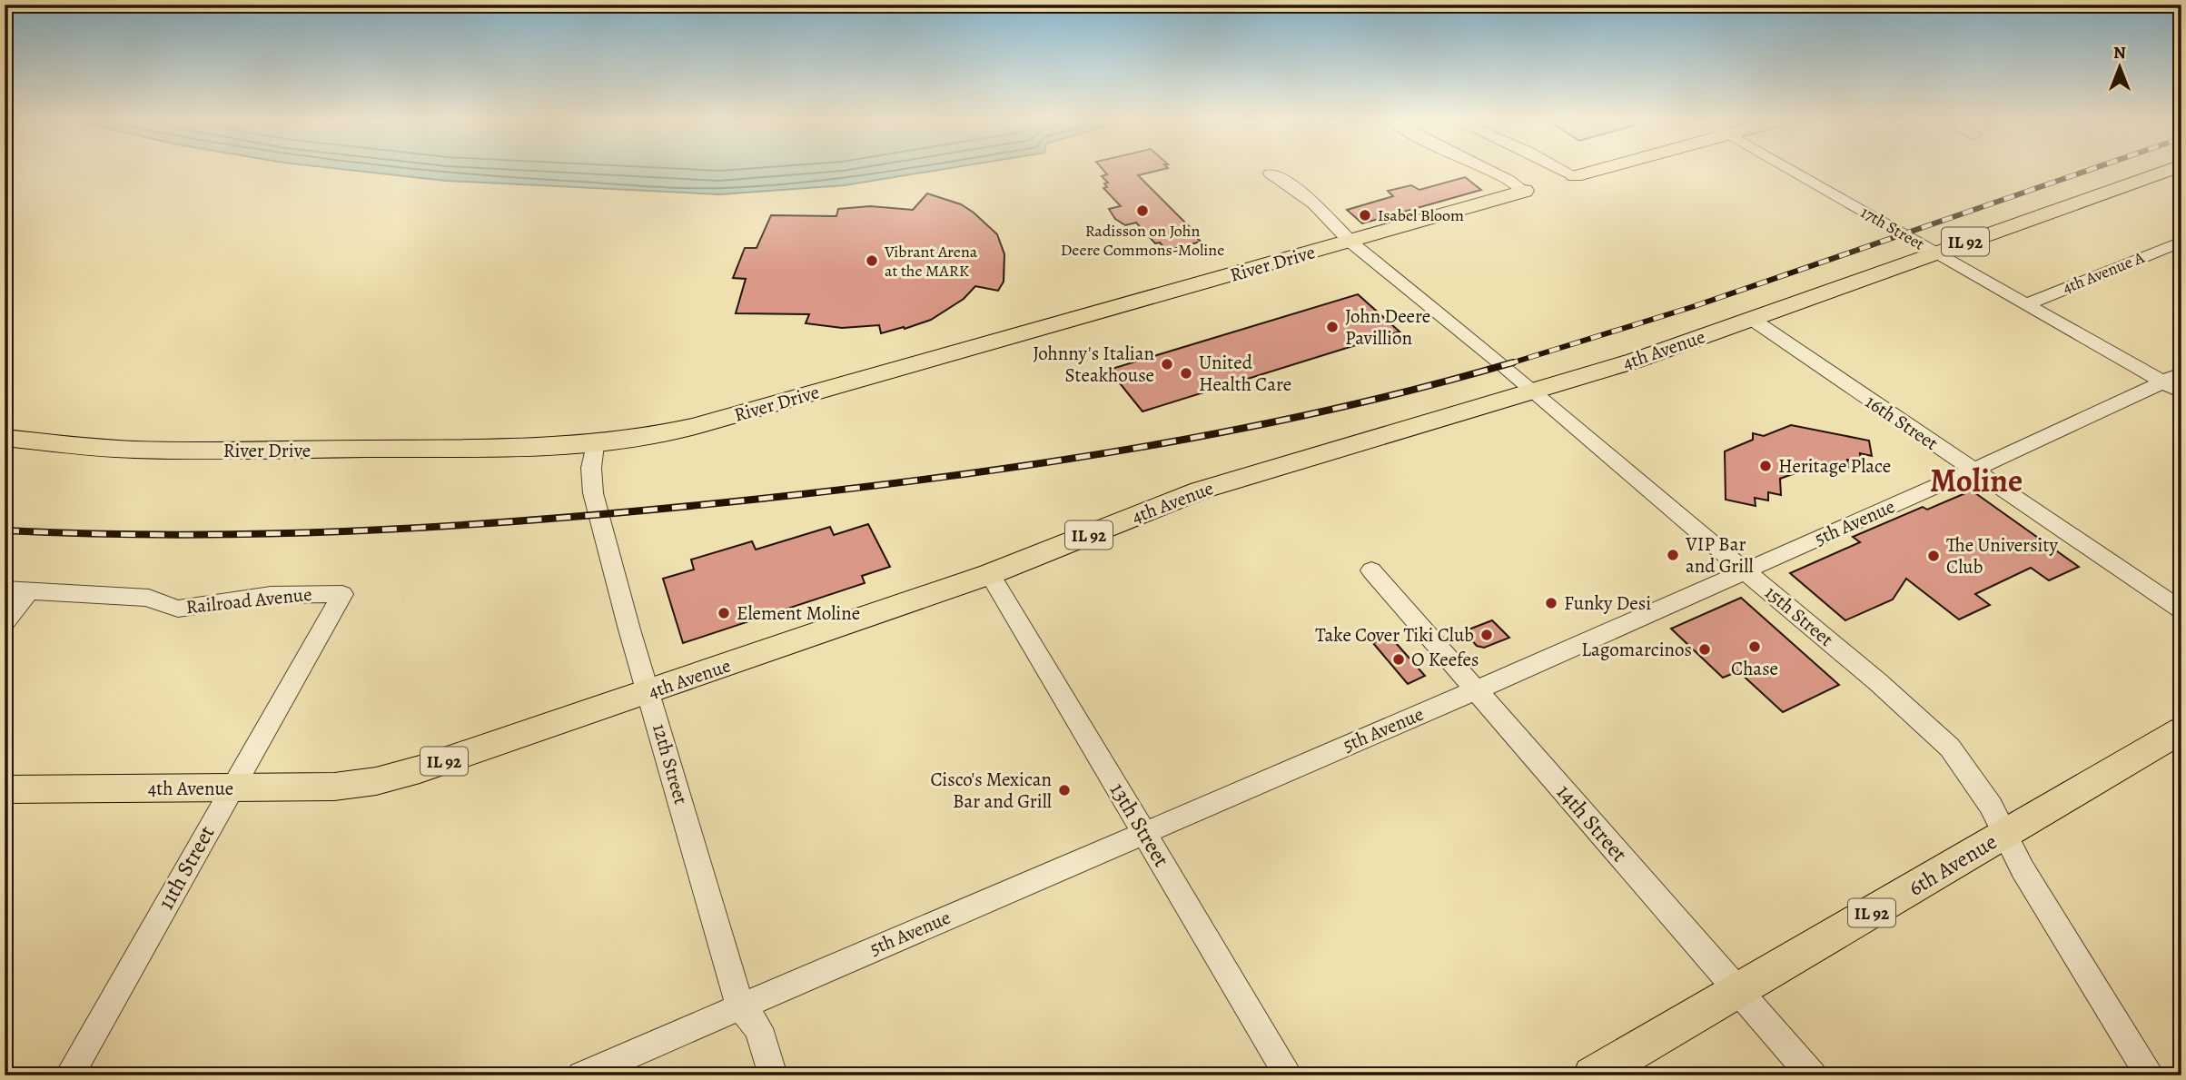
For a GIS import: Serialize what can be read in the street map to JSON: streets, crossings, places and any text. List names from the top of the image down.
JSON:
{
  "streets": {
    "main road": [
      "IL 92",
      "River Drive",
      "4th Avenue",
      "6th Avenue"
    ],
    "street": [
      "17th Street",
      "4th Avenue A",
      "16th Street",
      "5th Avenue",
      "Railroad Avenue",
      "15th Street",
      "12th Street",
      "14th Street",
      "13th Street",
      "11th Street"
    ]
  },
  "crossings": [
    ["17th Street", "4th Avenue A"],
    ["17th Street", "4th Avenue"],
    ["17th Street", "5th Avenue"],
    ["River Drive", "15th Street"],
    ["River Drive", "12th Street"],
    ["4th Avenue", "16th Street"],
    ["4th Avenue", "15th Street"],
    ["4th Avenue", "12th Street"],
    ["4th Avenue", "13th Street"],
    ["4th Avenue", "11th Street"],
    ["16th Street", "5th Avenue"],
    ["5th Avenue", "15th Street"],
    ["5th Avenue", "12th Street"],
    ["5th Avenue", "14th Street"],
    ["5th Avenue", "13th Street"],
    ["Railroad Avenue", "11th Street"],
    ["15th Street", "6th Avenue"],
    ["14th Street", "6th Avenue"]
  ],
  "districts": ["Moline"],
  "places": [
    "Radisson on John Deere Commons-Moline",
    "Isabel Bloom",
    "Vibrant Arena at the MARK",
    "John Deere Pavillion",
    "Johnny's Italian Steakhouse",
    "United Health Care",
    "Heritage Place",
    "VIP Bar and Grill",
    "The University Club",
    "Funky Desi",
    "Element Moline",
    "Take Cover Tiki Club",
    "Chase",
    "Lagomarcinos",
    "O Keefes",
    "Cisco's Mexican Bar and Grill"
  ],
  "north": "top"
}
